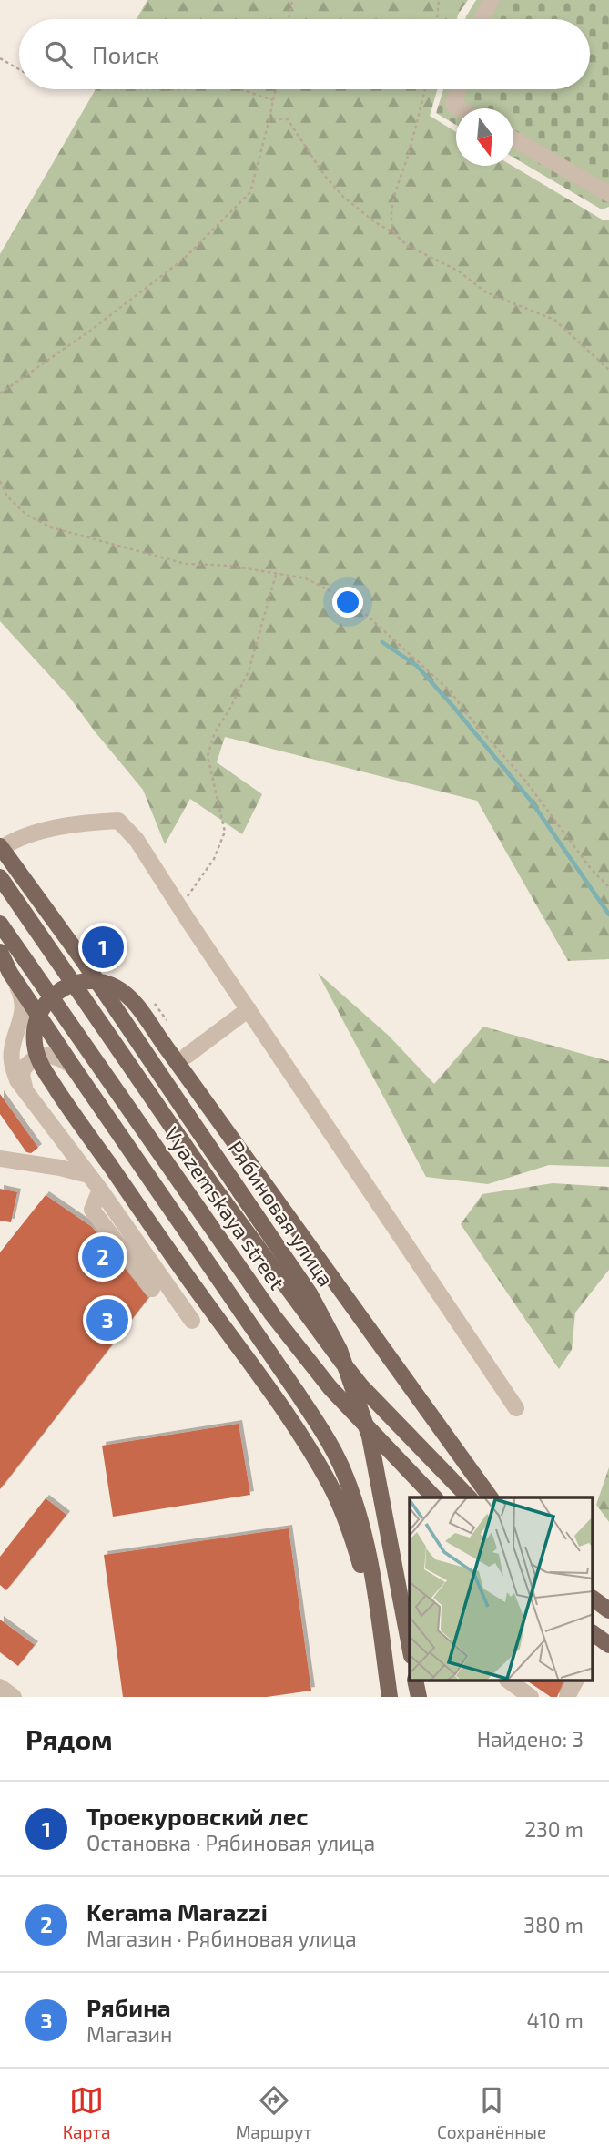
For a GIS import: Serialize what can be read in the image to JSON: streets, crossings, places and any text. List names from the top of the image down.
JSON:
{
  "streets": {
    "main road": ["Vyazemskaya street", "Рябиновая улица"]
  },
  "north": "bottom",
  "page": {
    "search": "Поиск",
    "pins": ["1", "2", "3"],
    "heading": ["Рядом", "Найдено: 3"],
    "list": [
      {
        "mark": "1",
        "name": "Троекуровский лес",
        "note": "Остановка · Рябиновая улица",
        "value": "230 m"
      },
      {
        "mark": "2",
        "name": "Kerama Marazzi",
        "note": "Магазин · Рябиновая улица",
        "value": "380 m"
      },
      {
        "mark": "3",
        "name": "Рябина",
        "note": "Магазин",
        "value": "410 m"
      }
    ],
    "nav": ["Карта", "Маршрут", "Сохранённые"]
  }
}
